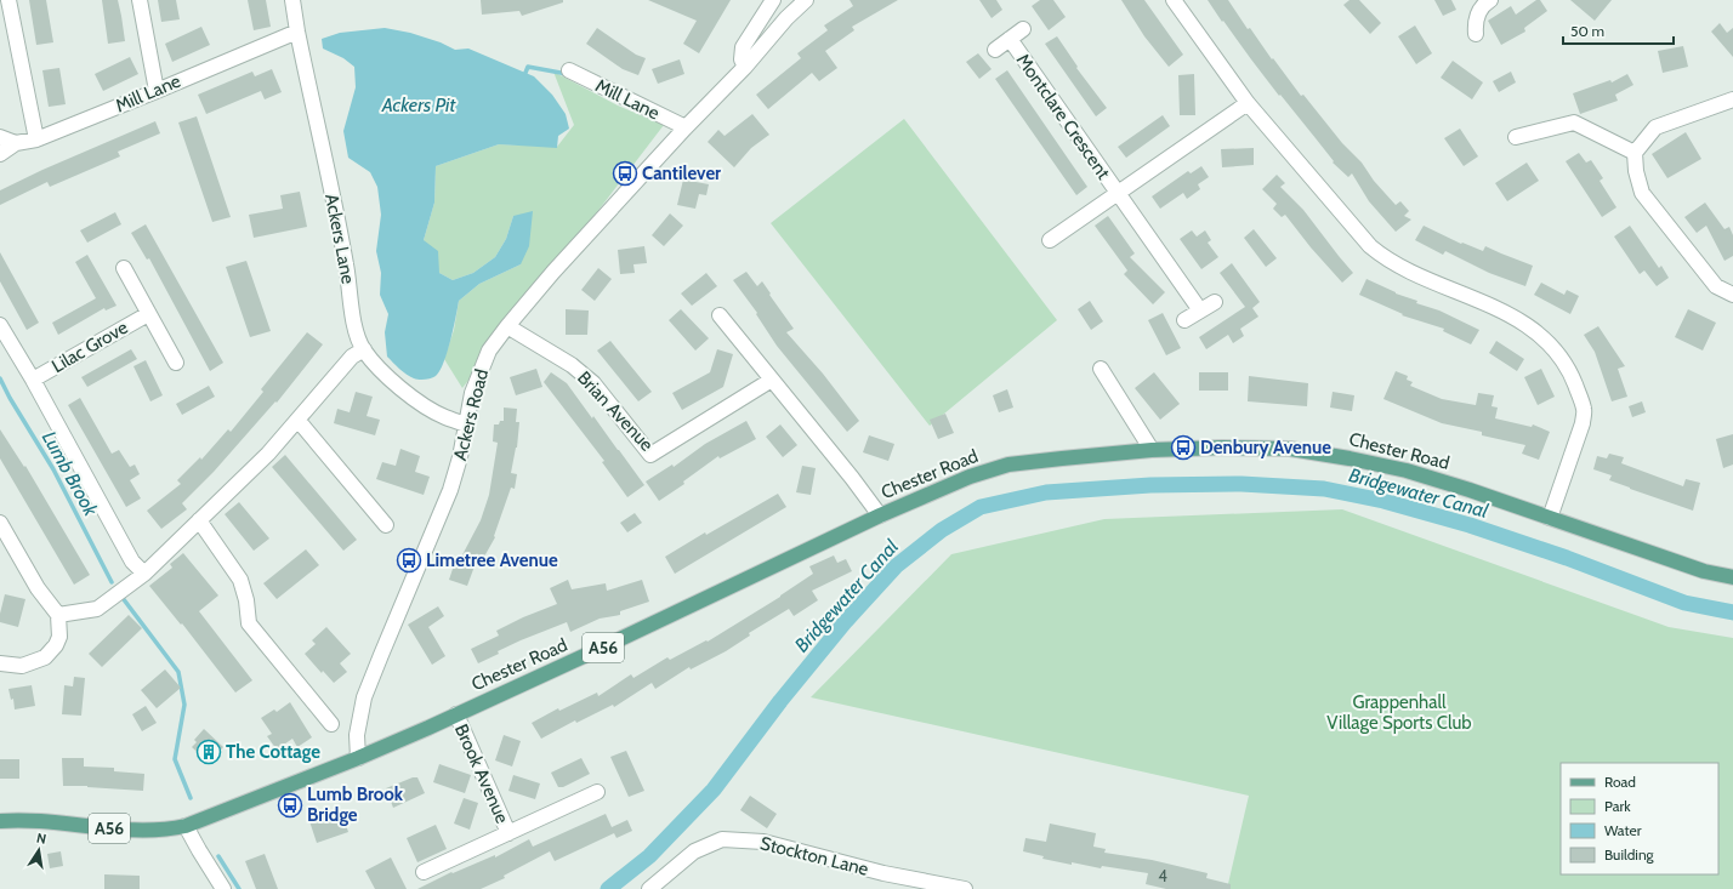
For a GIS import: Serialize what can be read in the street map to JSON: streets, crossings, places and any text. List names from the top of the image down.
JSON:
{
  "streets": {
    "main road": ["Chester Road", "A56"],
    "street": [
      "Mill Lane",
      "Montclare Crescent",
      "Ackers Lane",
      "Lilac Grove",
      "Brian Avenue",
      "Ackers Road",
      "Brook Avenue",
      "Stockton Lane"
    ]
  },
  "crossings": [
    ["Mill Lane", "Ackers Lane"],
    ["Mill Lane", "Ackers Road"],
    ["Ackers Lane", "Ackers Road"],
    ["Brian Avenue", "Ackers Road"],
    ["Ackers Road", "Chester Road"],
    ["Chester Road", "A56"],
    ["Chester Road", "Brook Avenue"]
  ],
  "water": ["Ackers Pit", "Lumb Brook", "Bridgewater Canal"],
  "parks": ["Grappenhall Village Sports Club"],
  "places": {
    "bus stop": [
      "Cantilever",
      "Denbury Avenue",
      "Limetree Avenue",
      "Lumb Brook Bridge"
    ],
    "building": ["The Cottage"]
  },
  "house_numbers": ["4"],
  "legend": [
    "Road",
    "Park",
    "Water",
    "Building"
  ],
  "scale_bar": "50 m",
  "north": "top"
}
